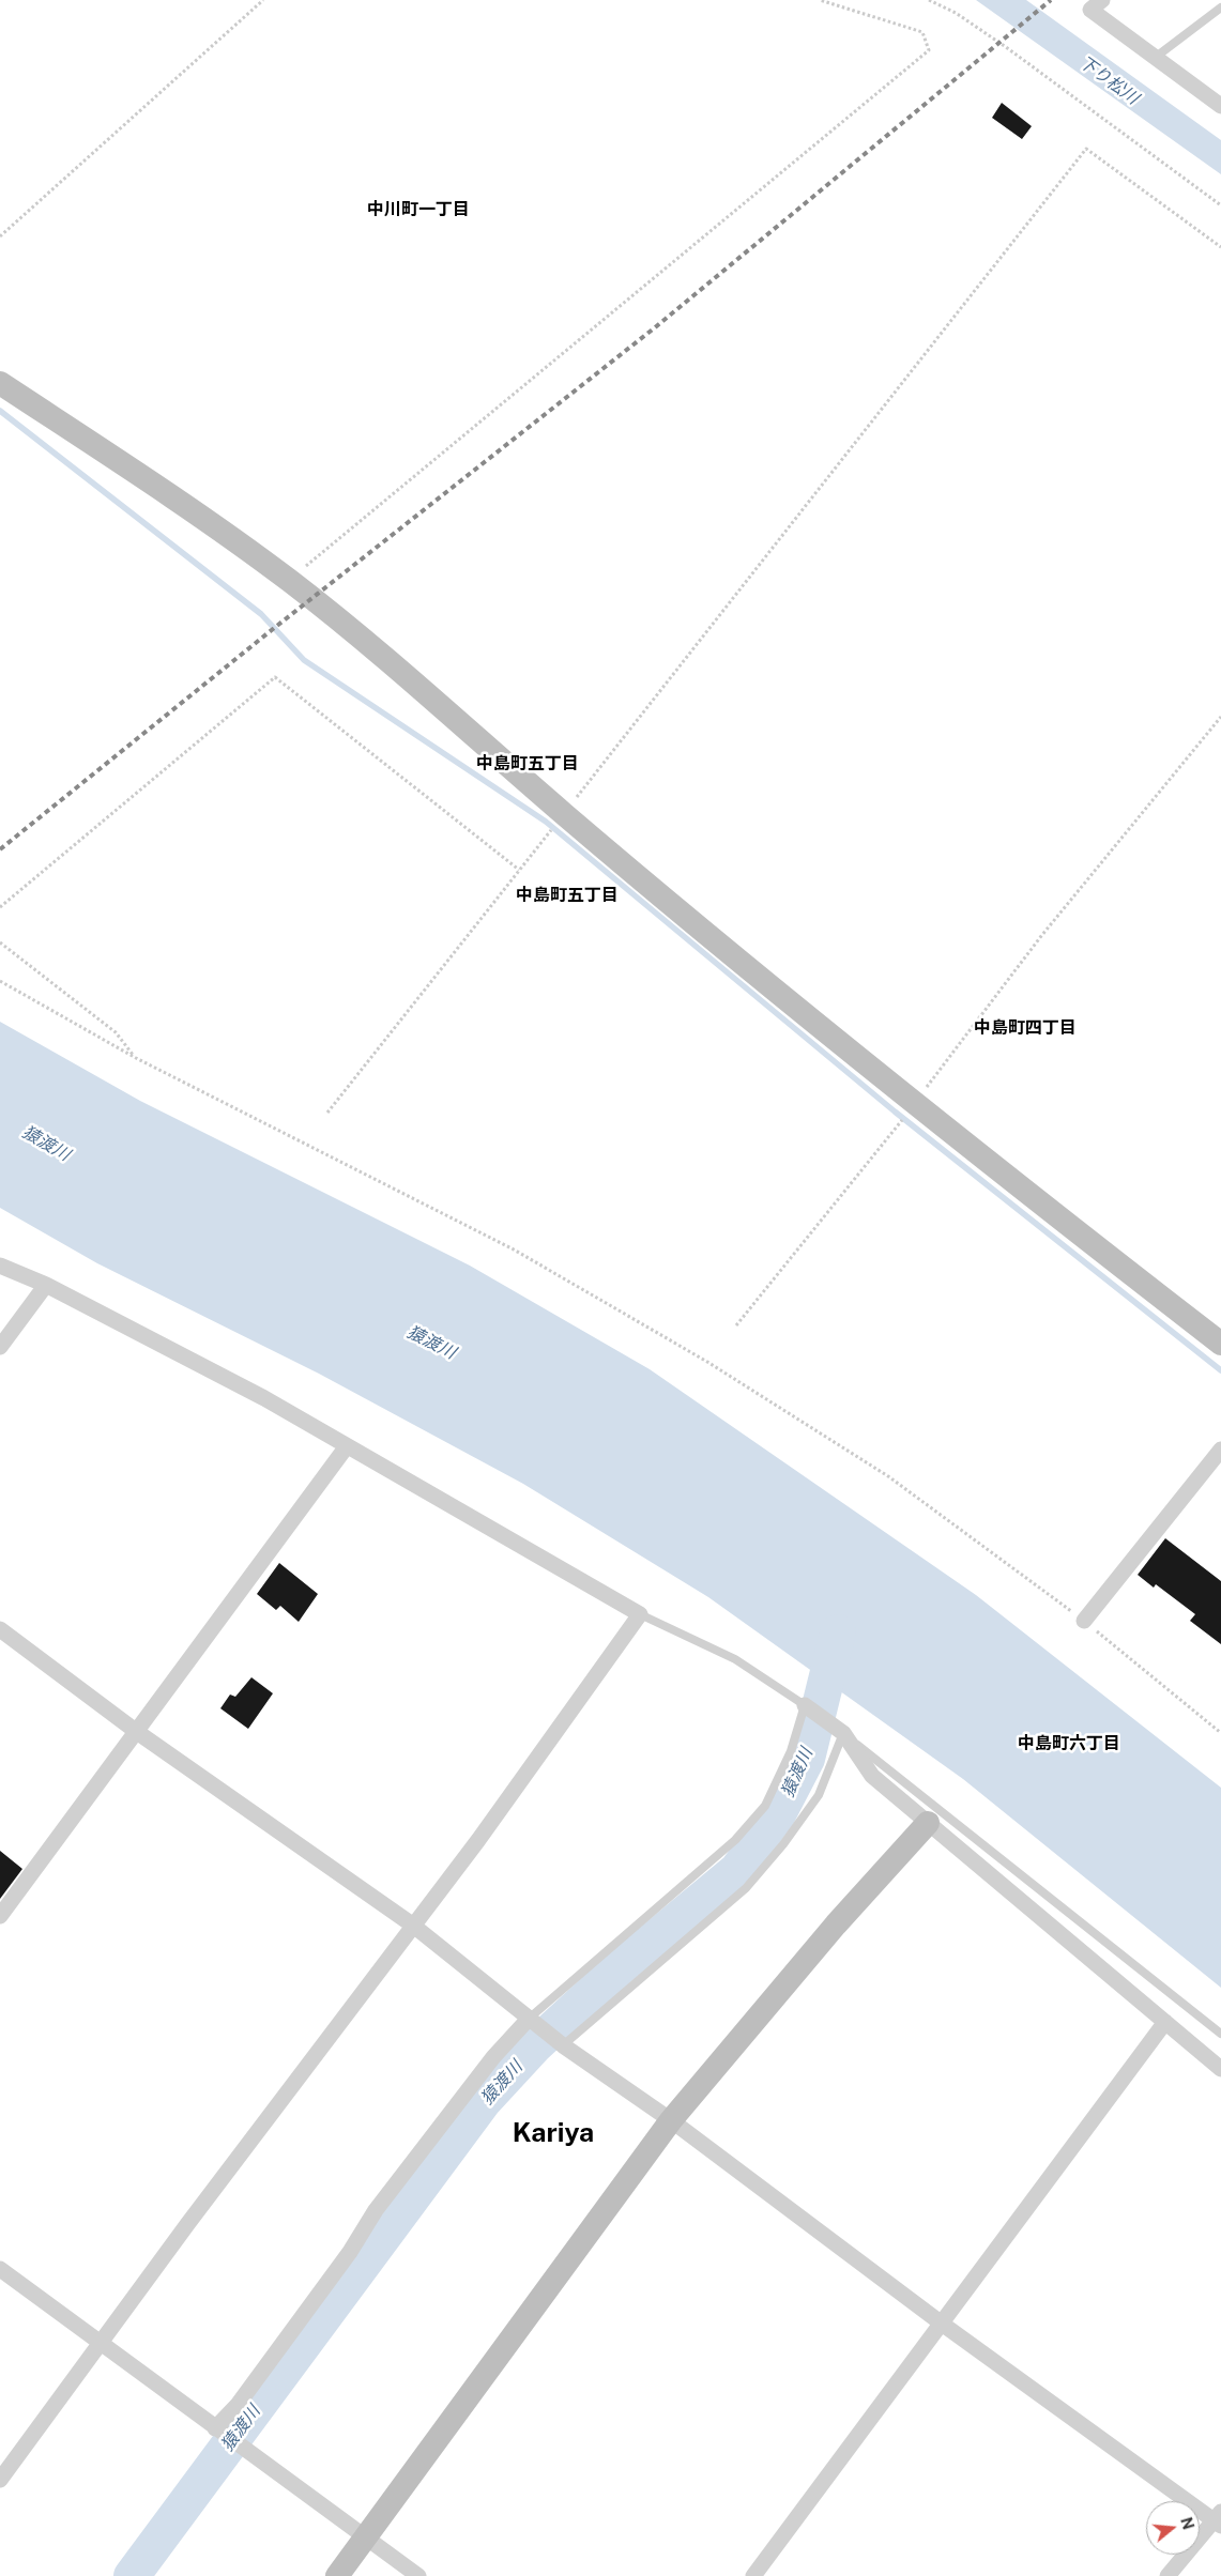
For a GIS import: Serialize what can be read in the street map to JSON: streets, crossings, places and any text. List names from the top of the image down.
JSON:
{
  "districts": [
    "中川町一丁目",
    "中島町五丁目",
    "中島町五丁目",
    "中島町四丁目",
    "中島町六丁目",
    "Kariya"
  ],
  "water": ["下り松川", "猿渡川"],
  "north": "right"
}
